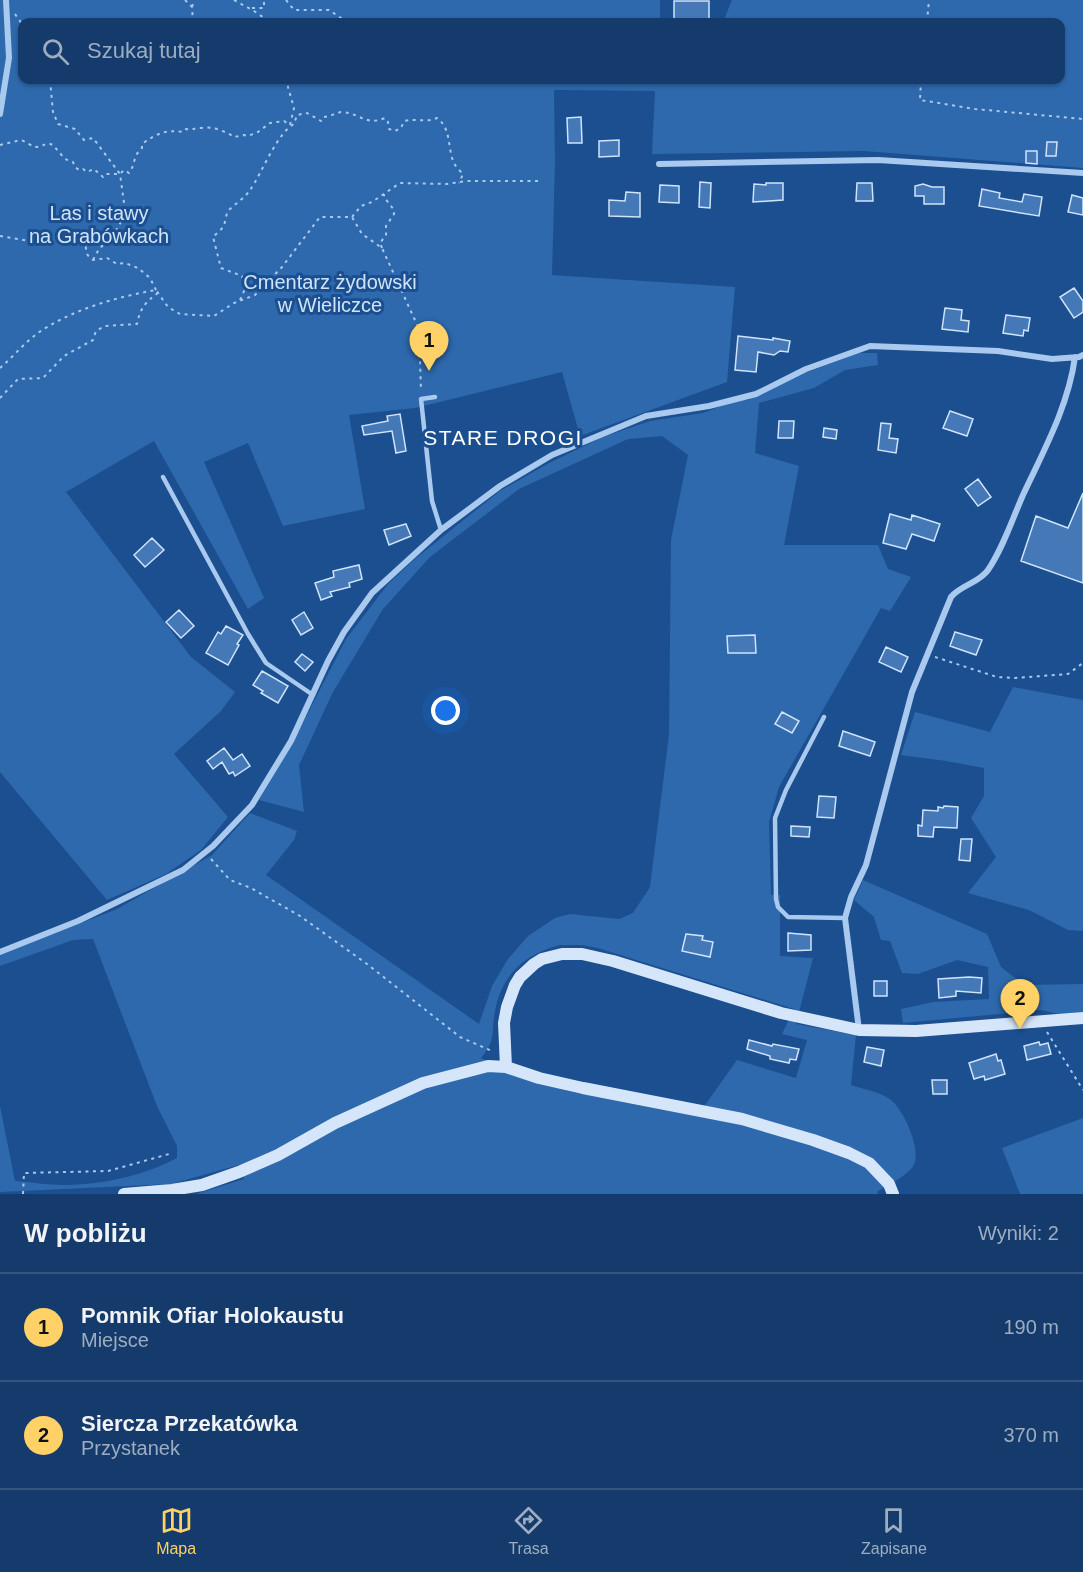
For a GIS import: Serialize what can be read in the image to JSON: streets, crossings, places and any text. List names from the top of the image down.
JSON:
{
  "districts": ["STARE DROGI"],
  "parks": ["Las i stawy na Grabówkach", "Cmentarz żydowski w Wieliczce"],
  "page": {
    "search": "Szukaj tutaj",
    "pins": ["1", "2"],
    "heading": ["W pobliżu", "Wyniki: 2"],
    "list": [
      {
        "mark": "1",
        "name": "Pomnik Ofiar Holokaustu",
        "note": "Miejsce",
        "value": "190 m"
      },
      {
        "mark": "2",
        "name": "Siercza Przekatówka",
        "note": "Przystanek",
        "value": "370 m"
      }
    ],
    "nav": ["Mapa", "Trasa", "Zapisane"]
  }
}
